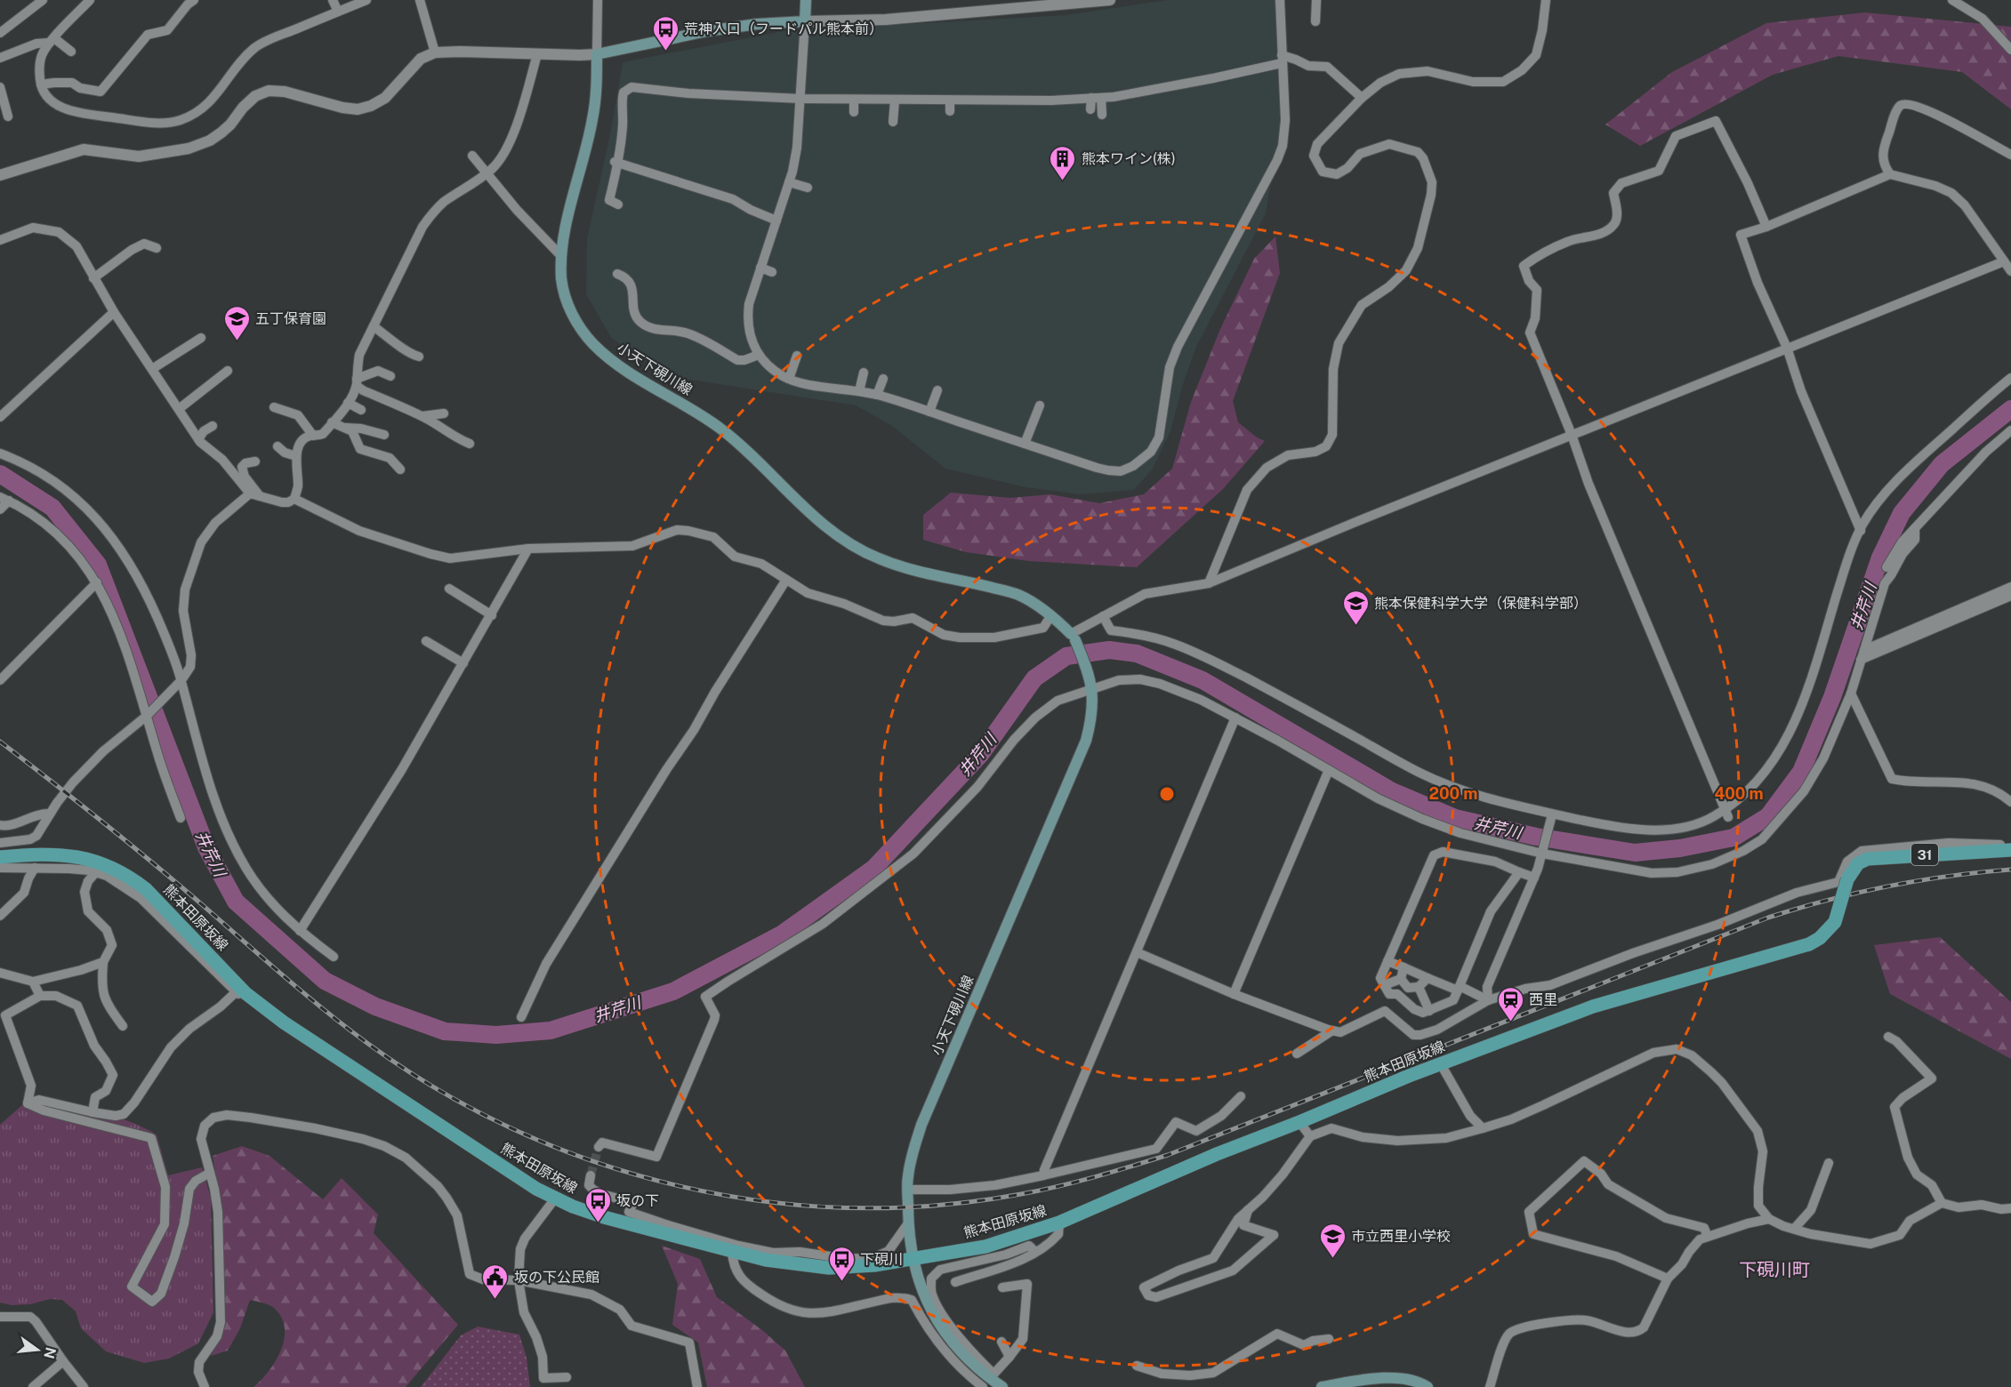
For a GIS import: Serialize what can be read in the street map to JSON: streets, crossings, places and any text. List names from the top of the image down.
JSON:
{
  "streets": {
    "main road": ["小天下硯川線", "31", "熊本田原坂線"]
  },
  "crossings": [
    ["小天下硯川線", "熊本田原坂線"]
  ],
  "districts": ["下硯川町"],
  "water": ["井芹川"],
  "places": {
    "bus stop": ["荒神入口（フードパル熊本前）", "坂の下", "下硯川"],
    "building": ["熊本ワイン(株)"],
    "school or university": ["五丁保育園", "熊本保健科学大学（保健科学部）", "市立西里小学校"],
    "station": ["西里"],
    "public building": ["坂の下公民館"]
  },
  "north": "right",
  "rings": ["200 m", "400 m"]
}
